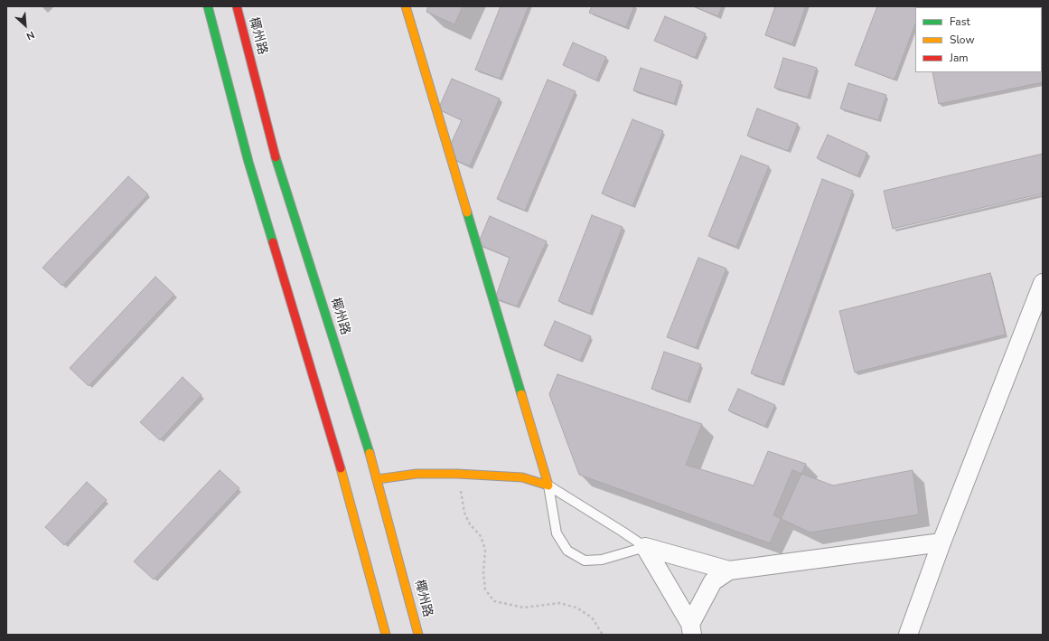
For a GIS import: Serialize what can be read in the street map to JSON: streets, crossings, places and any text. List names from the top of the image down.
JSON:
{
  "streets": {
    "main road": ["椰州路"]
  },
  "legend": ["Fast", "Slow", "Jam"],
  "north": "bottom right"
}
